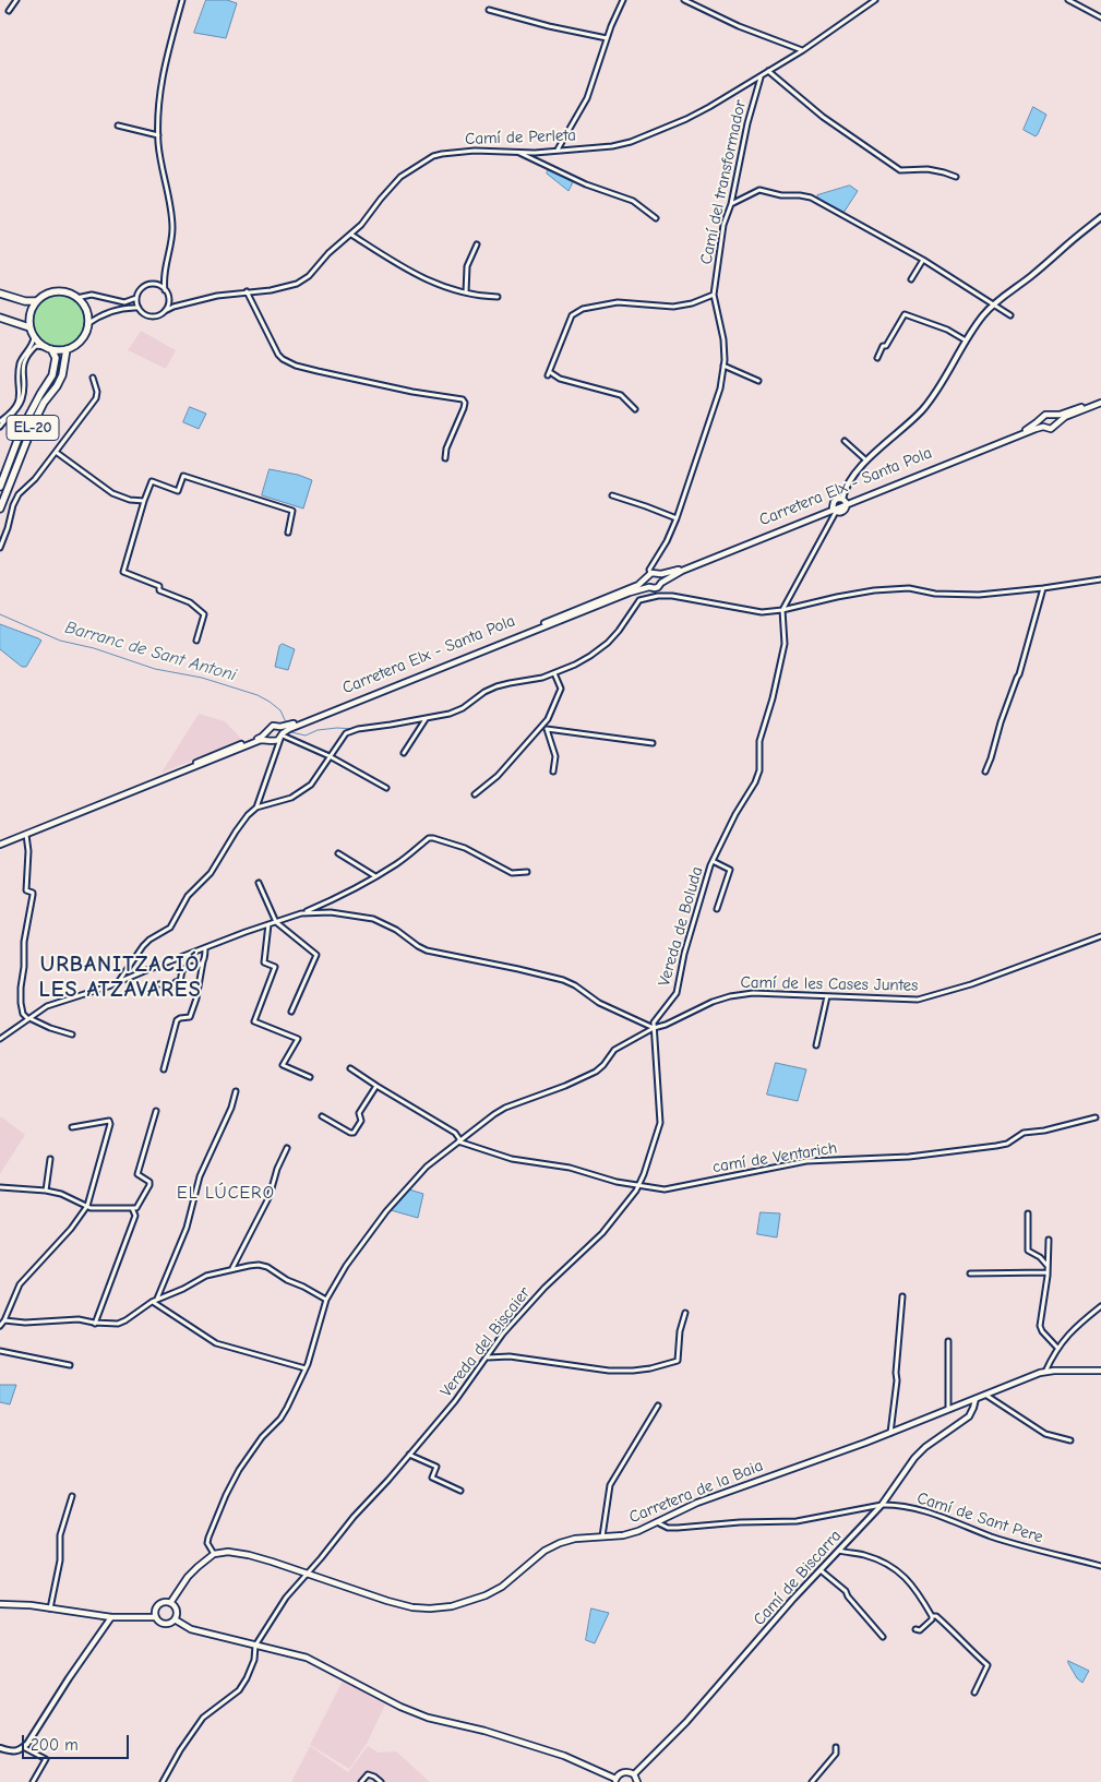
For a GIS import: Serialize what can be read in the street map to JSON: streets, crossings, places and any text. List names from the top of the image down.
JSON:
{
  "streets": {
    "highway": ["EL-20"],
    "main road": ["Carretera Elx - Santa Pola", "Carretera de la Baia"],
    "street": [
      "Camí de Perleta",
      "Camí del transformador",
      "Vereda de Boluda",
      "Camí de les Cases Juntes",
      "camí de Ventarich",
      "Vereda del Biscaier",
      "Camí de Sant Pere",
      "Camí de Biscarra"
    ]
  },
  "crossings": [
    ["Camí de Perleta", "Camí del transformador"],
    ["Camí del transformador", "Carretera Elx - Santa Pola"],
    ["Vereda de Boluda", "Camí de les Cases Juntes"],
    ["Vereda de Boluda", "Vereda del Biscaier"],
    ["Camí de les Cases Juntes", "camí de Ventarich"],
    ["Camí de les Cases Juntes", "Vereda del Biscaier"],
    ["Camí de les Cases Juntes", "Carretera de la Baia"],
    ["camí de Ventarich", "Vereda del Biscaier"],
    ["Vereda del Biscaier", "Carretera de la Baia"],
    ["Carretera de la Baia", "Camí de Sant Pere"],
    ["Carretera de la Baia", "Camí de Biscarra"],
    ["Camí de Sant Pere", "Camí de Biscarra"]
  ],
  "districts": ["URBANITZACIÓ LES ATZAVARES", "EL LÚCERO"],
  "water": ["Barranc de Sant Antoni"],
  "scale_bar": "200 m"
}
